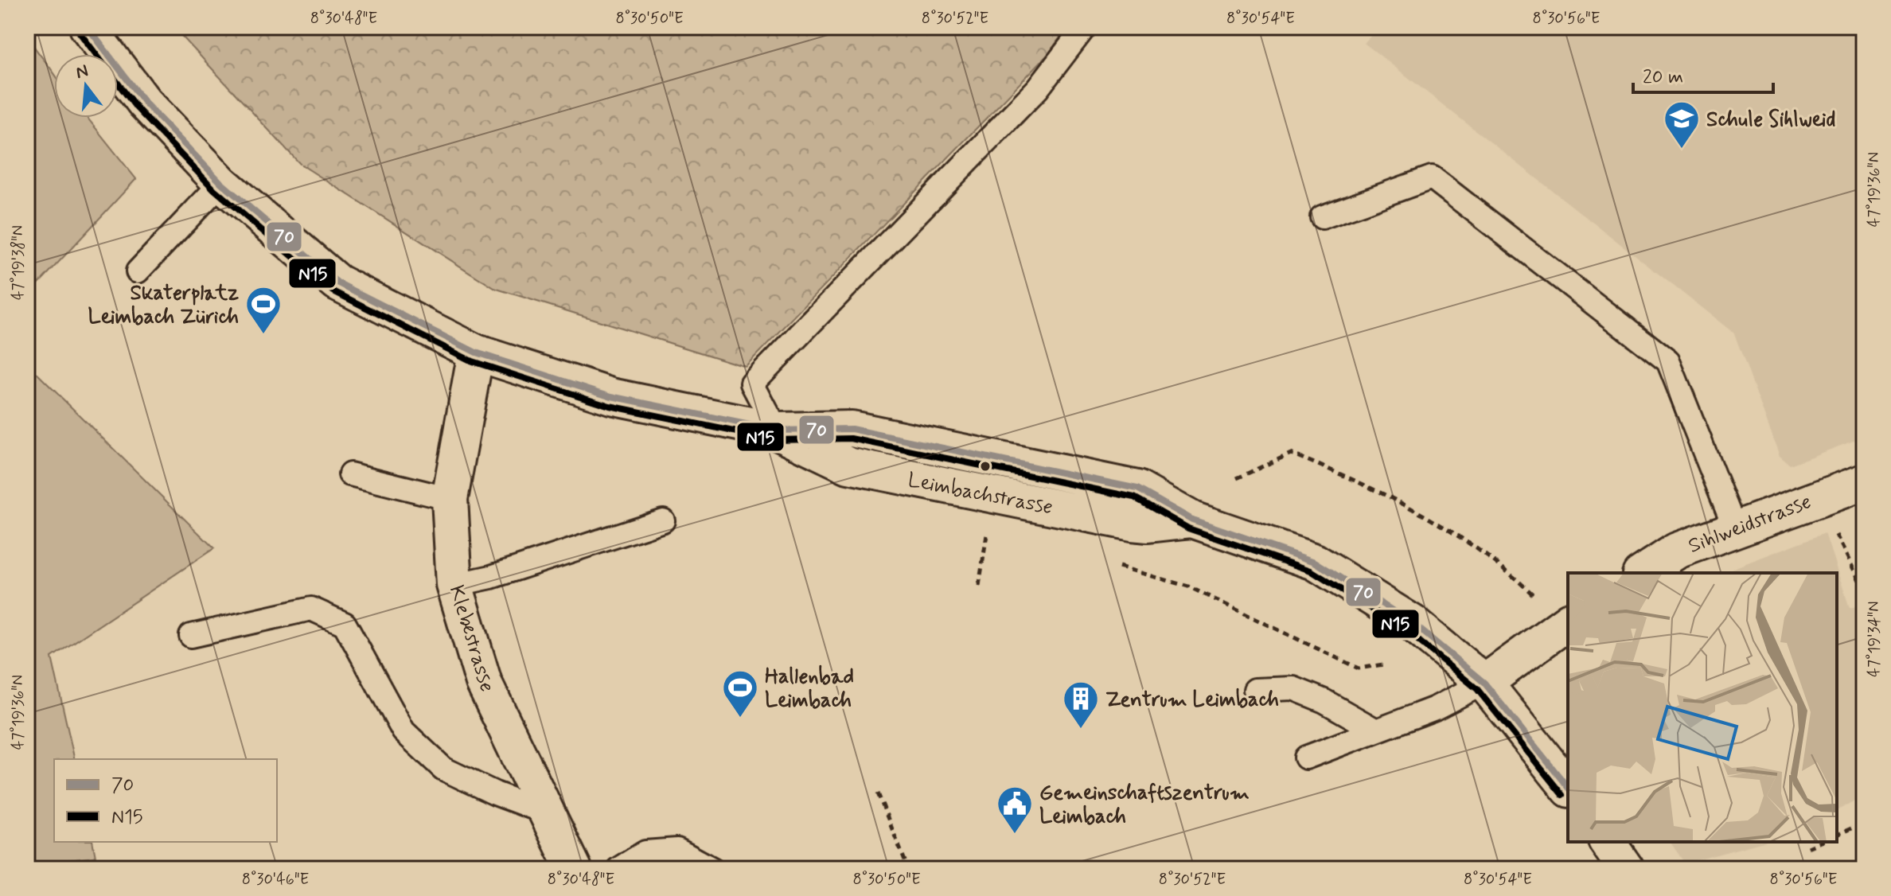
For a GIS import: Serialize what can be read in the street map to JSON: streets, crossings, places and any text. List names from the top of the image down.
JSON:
{
  "streets": {
    "street": ["Leimbachstrasse", "Sihlweidstrasse", "Klebestrasse"]
  },
  "crossings": [
    ["Leimbachstrasse", "Klebestrasse"]
  ],
  "places": {
    "school or university": ["Schule Sihlweid"],
    "sports": ["Skaterplatz Leimbach Zürich", "Hallenbad Leimbach"],
    "building": ["Zentrum Leimbach"],
    "public building": ["Gemeinschaftszentrum Leimbach"]
  },
  "lines": ["transit line 70", "transit line N15"],
  "legend": ["70", "N15"],
  "scale_bar": "20 m",
  "north": "top",
  "coordinates": [
    "8°30'48\"E",
    "8°30'50\"E",
    "8°30'52\"E",
    "8°30'54\"E",
    "8°30'56\"E",
    "47°19'36\"N",
    "47°19'38\"N",
    "47°19'34\"N",
    "8°30'46\"E"
  ]
}
